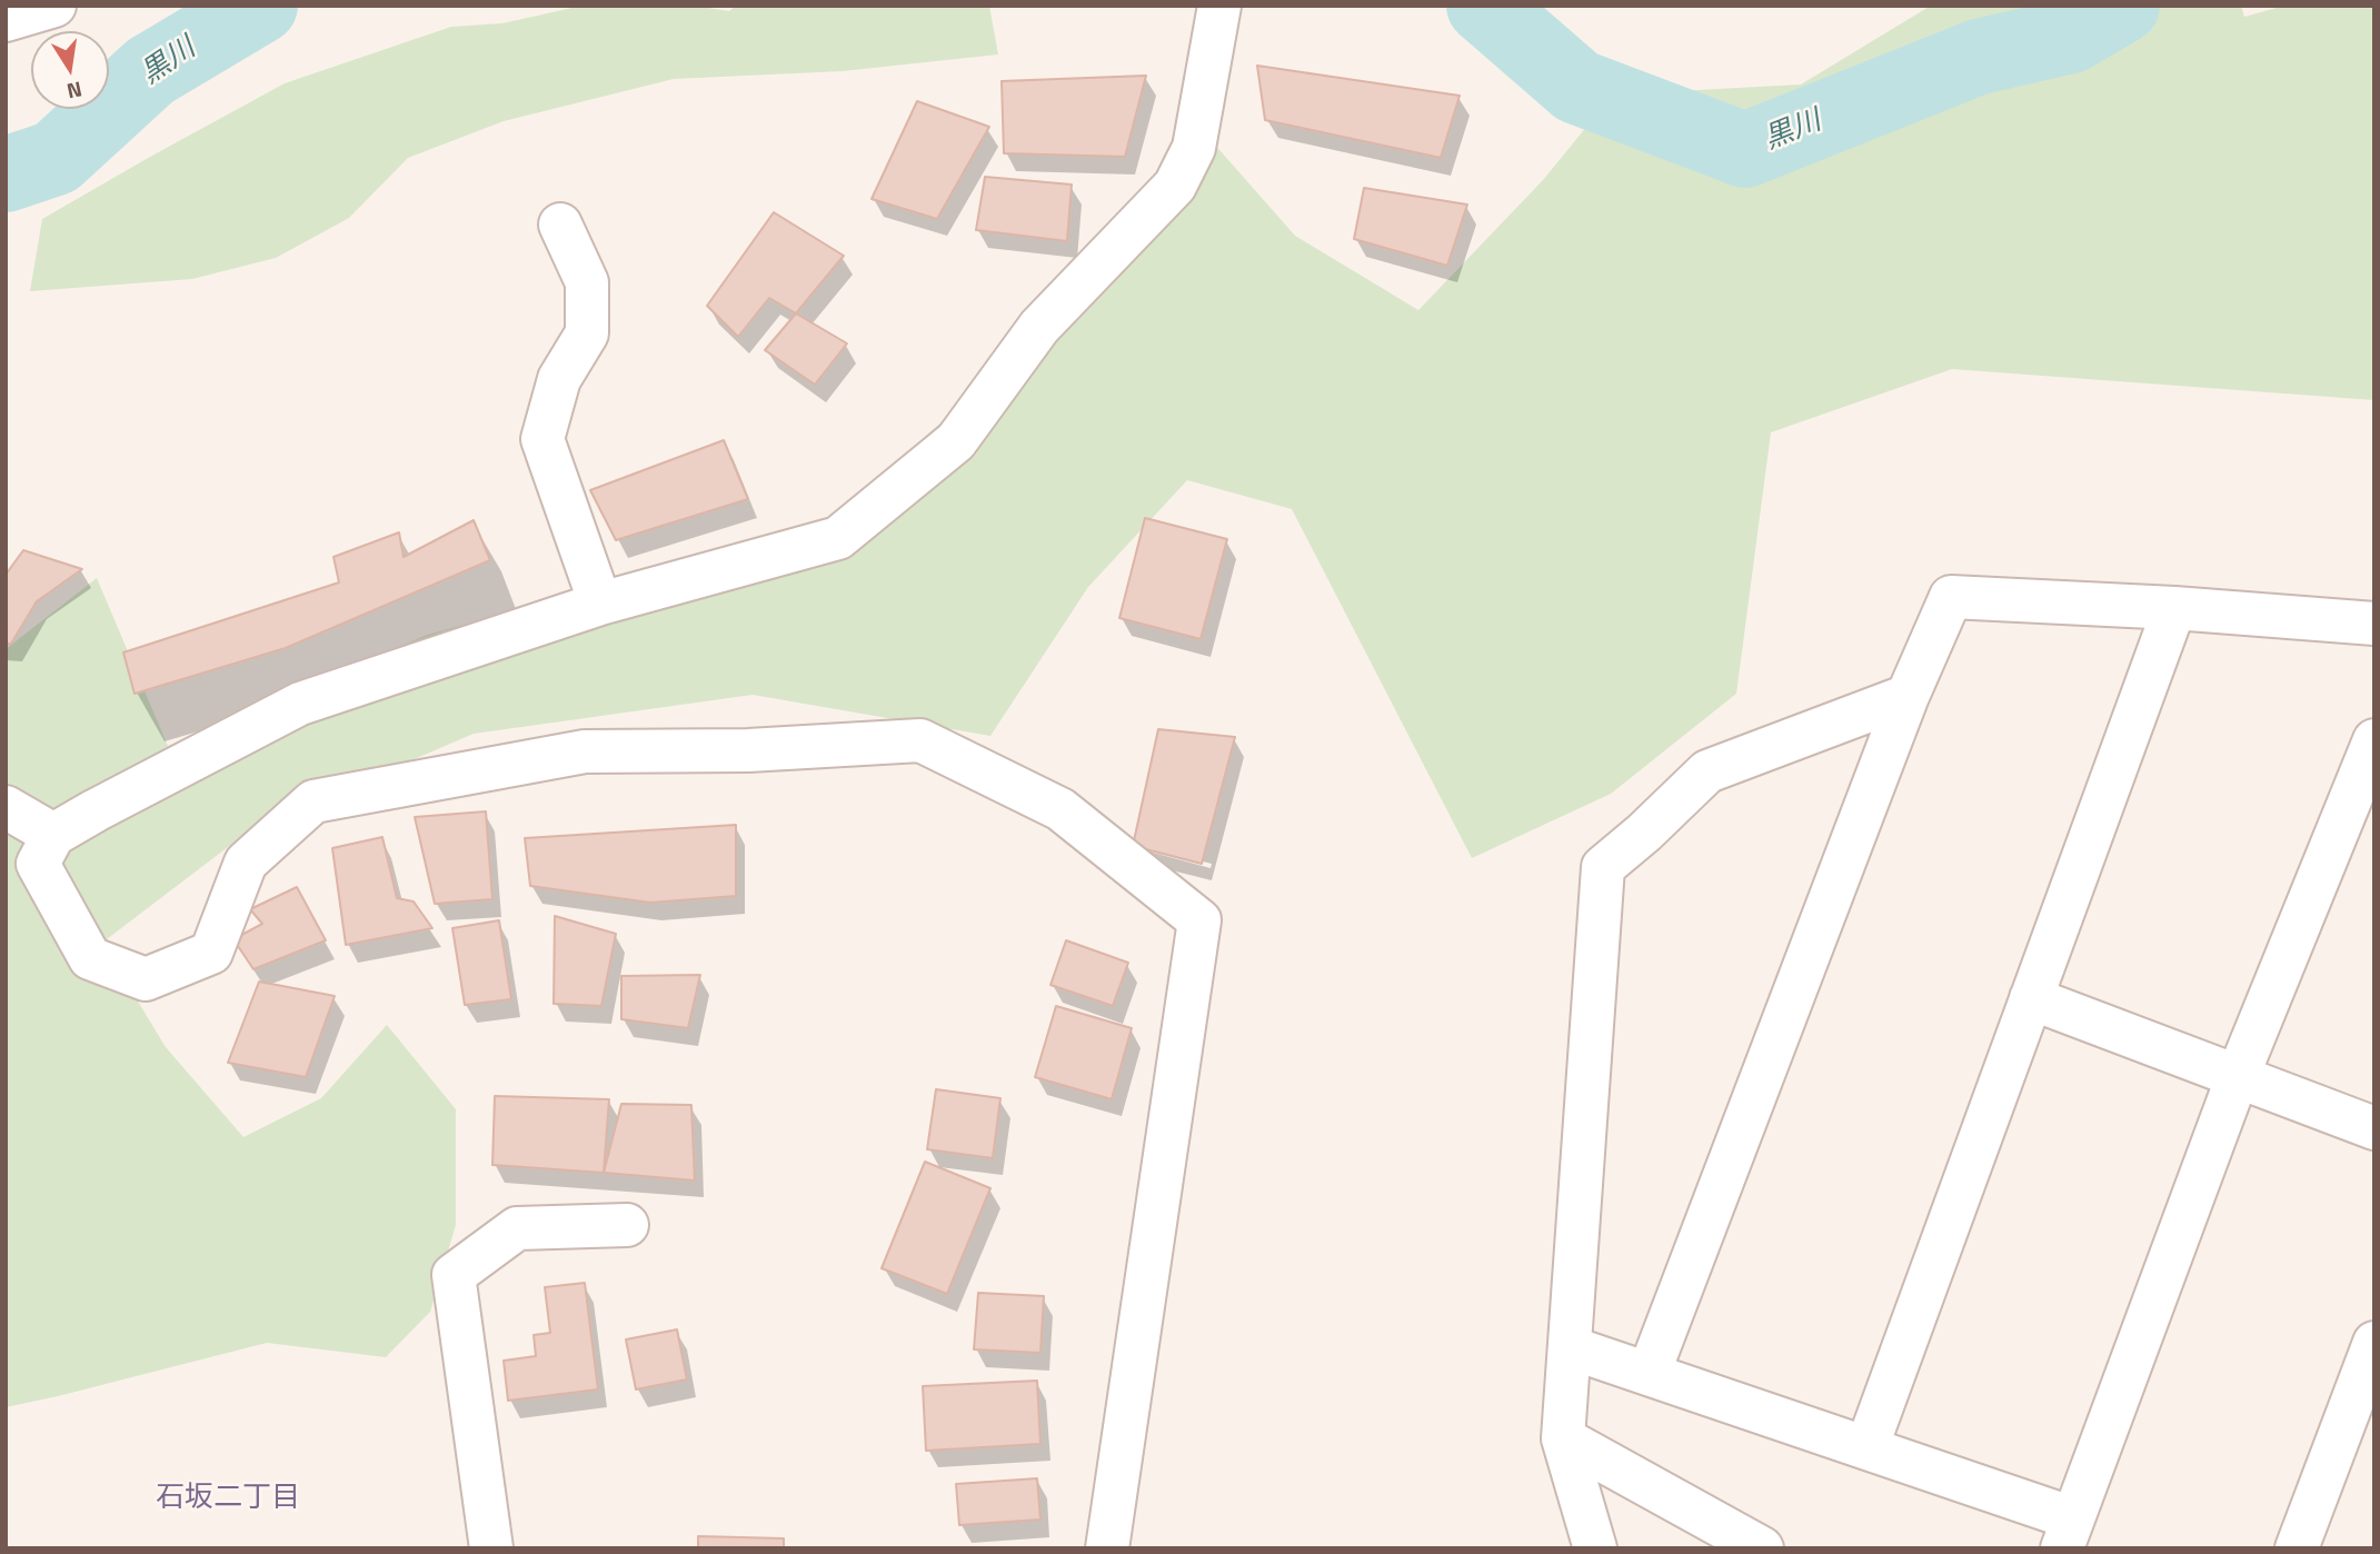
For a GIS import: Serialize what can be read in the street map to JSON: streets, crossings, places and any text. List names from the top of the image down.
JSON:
{
  "districts": ["石坂二丁目"],
  "water": ["黒川"],
  "north": "bottom"
}
